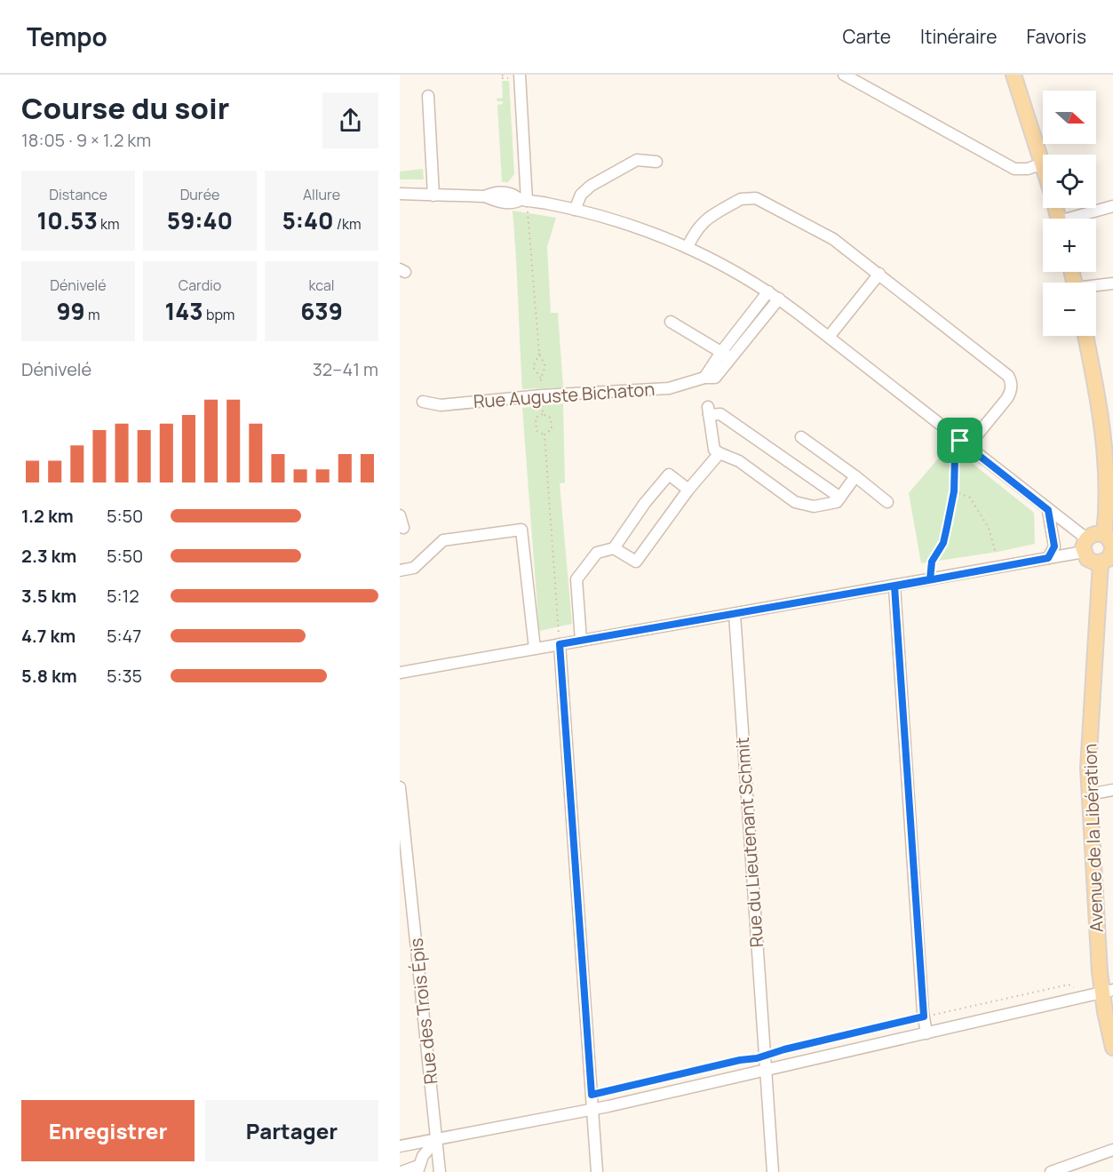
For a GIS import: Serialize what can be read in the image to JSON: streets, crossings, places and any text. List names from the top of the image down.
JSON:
{
  "streets": {
    "main road": ["Avenue de la Libération"],
    "street": ["Rue Auguste Bichaton", "Rue du Lieutenant Schmit", "Rue des Trois Épis"]
  },
  "north": "right",
  "page": {
    "header": "Tempo",
    "nav": ["Carte", "Itinéraire", "Favoris"],
    "heading": ["Course du soir", "18:05 · 9 × 1.2 km"],
    "map_buttons": ["+", "−"],
    "stats": [
      ["Distance", "10.53 km"],
      ["Durée", "59:40"],
      ["Allure", "5:40 /km"],
      ["Dénivelé", "99 m"],
      ["Cardio", "143 bpm"],
      ["kcal", "639"]
    ],
    "chart": ["Dénivelé", "32–41 m"],
    "list": [
      {
        "name": "1.2 km",
        "note": "5:50"
      },
      {
        "name": "2.3 km",
        "note": "5:50"
      },
      {
        "name": "3.5 km",
        "note": "5:12"
      },
      {
        "name": "4.7 km",
        "note": "5:47"
      },
      {
        "name": "5.8 km",
        "note": "5:35"
      }
    ],
    "buttons": ["Enregistrer", "Partager"]
  }
}
